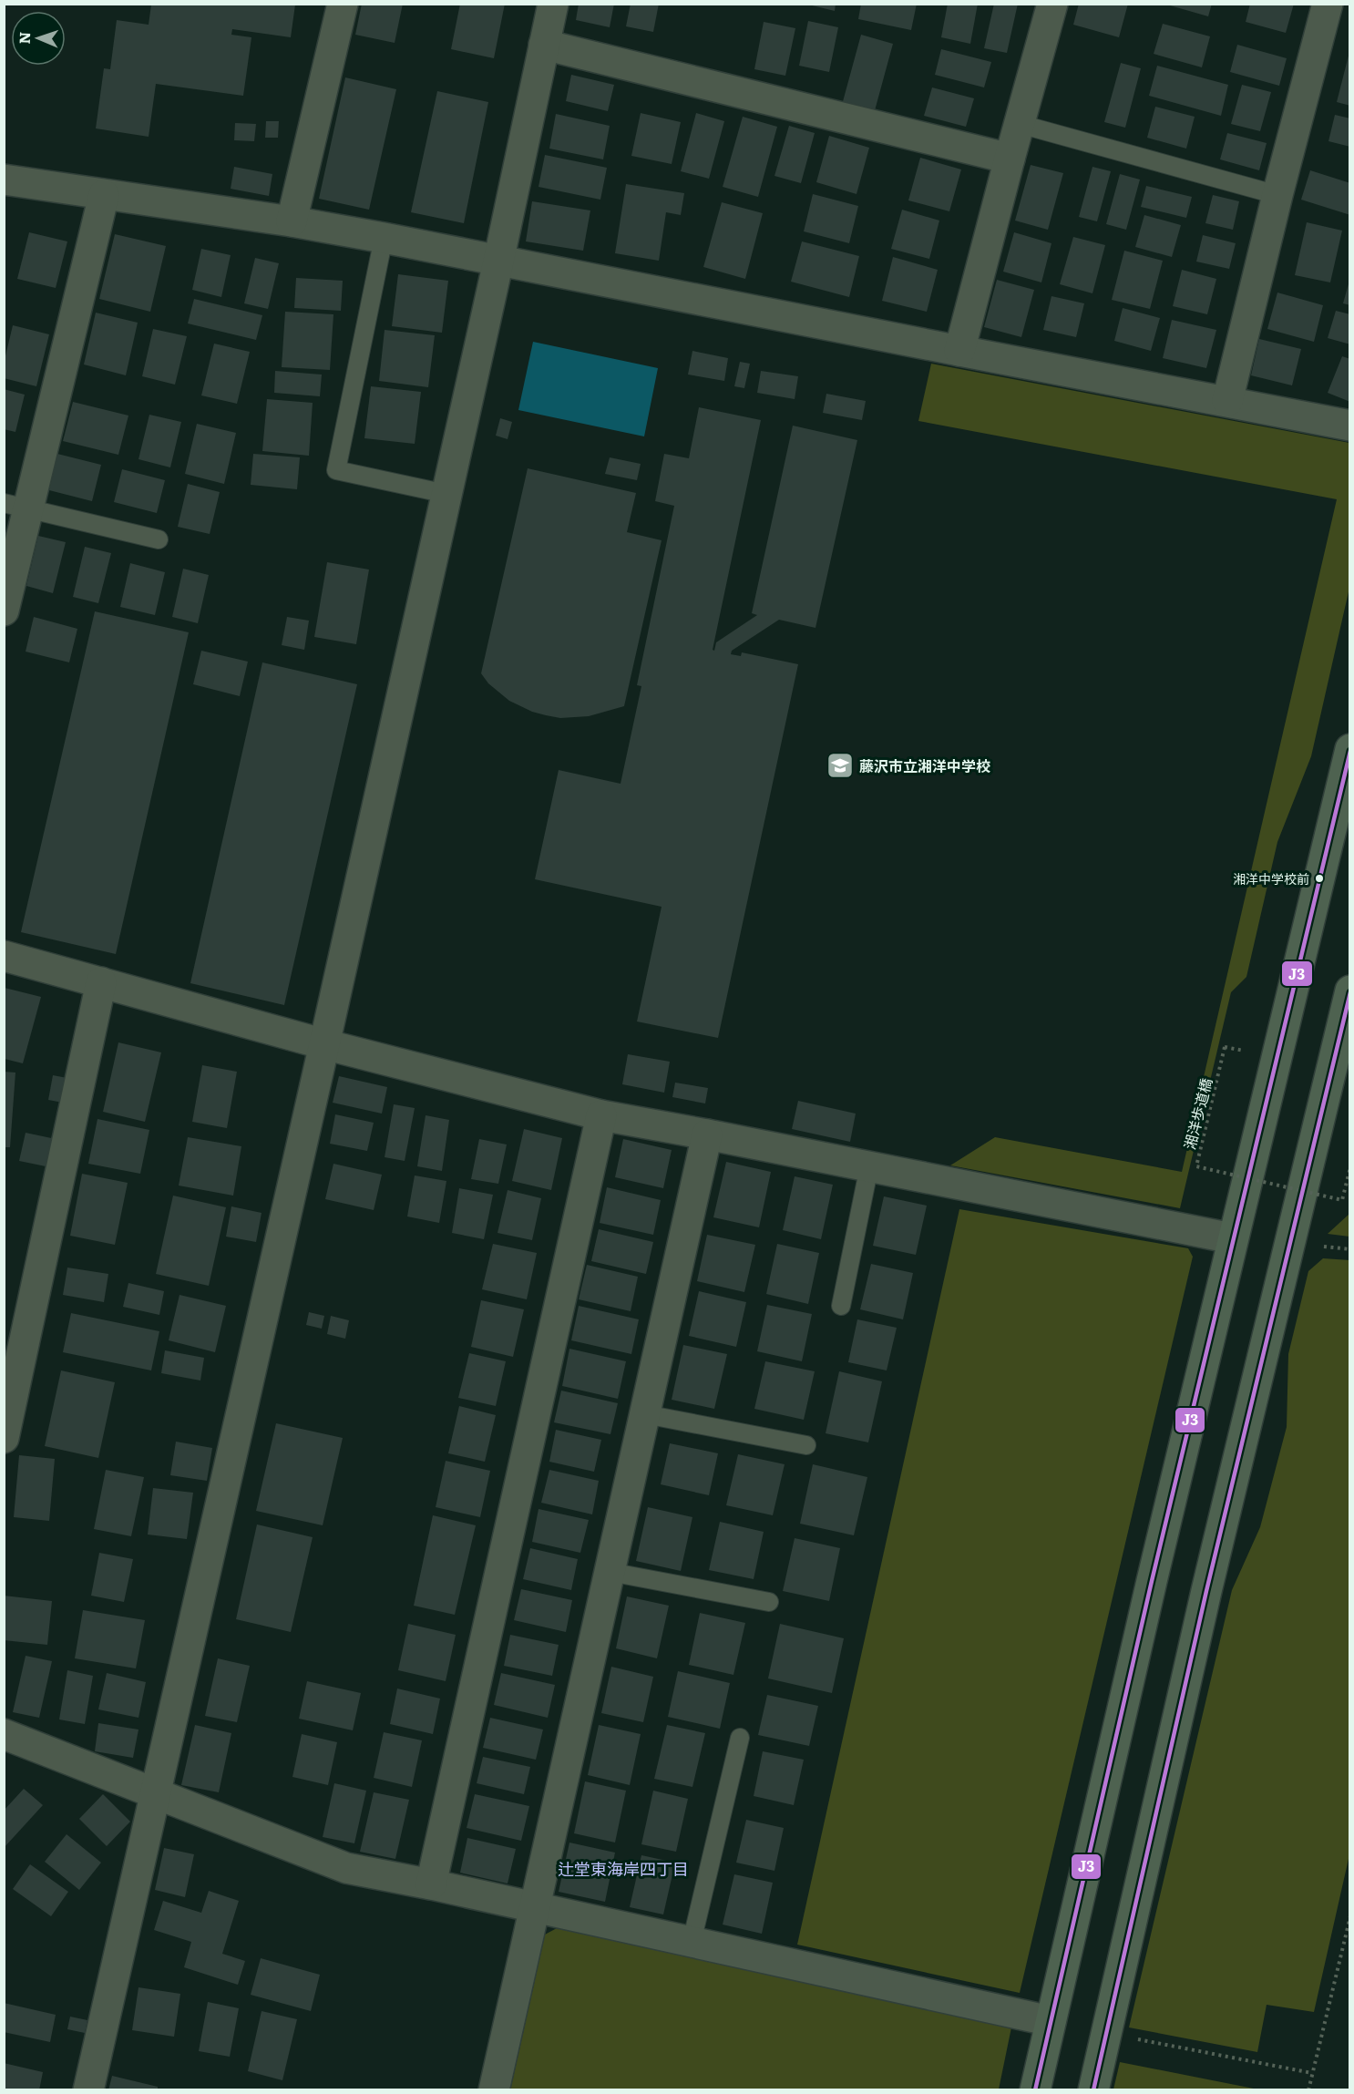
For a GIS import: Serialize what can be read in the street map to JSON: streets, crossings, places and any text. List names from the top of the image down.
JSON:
{
  "streets": {
    "path": ["湘洋歩道橋"]
  },
  "districts": ["辻堂東海岸四丁目"],
  "places": {
    "school or university": ["藤沢市立湘洋中学校"],
    "other": ["湘洋中学校前"]
  },
  "lines": ["transit line J3"],
  "north": "left"
}
